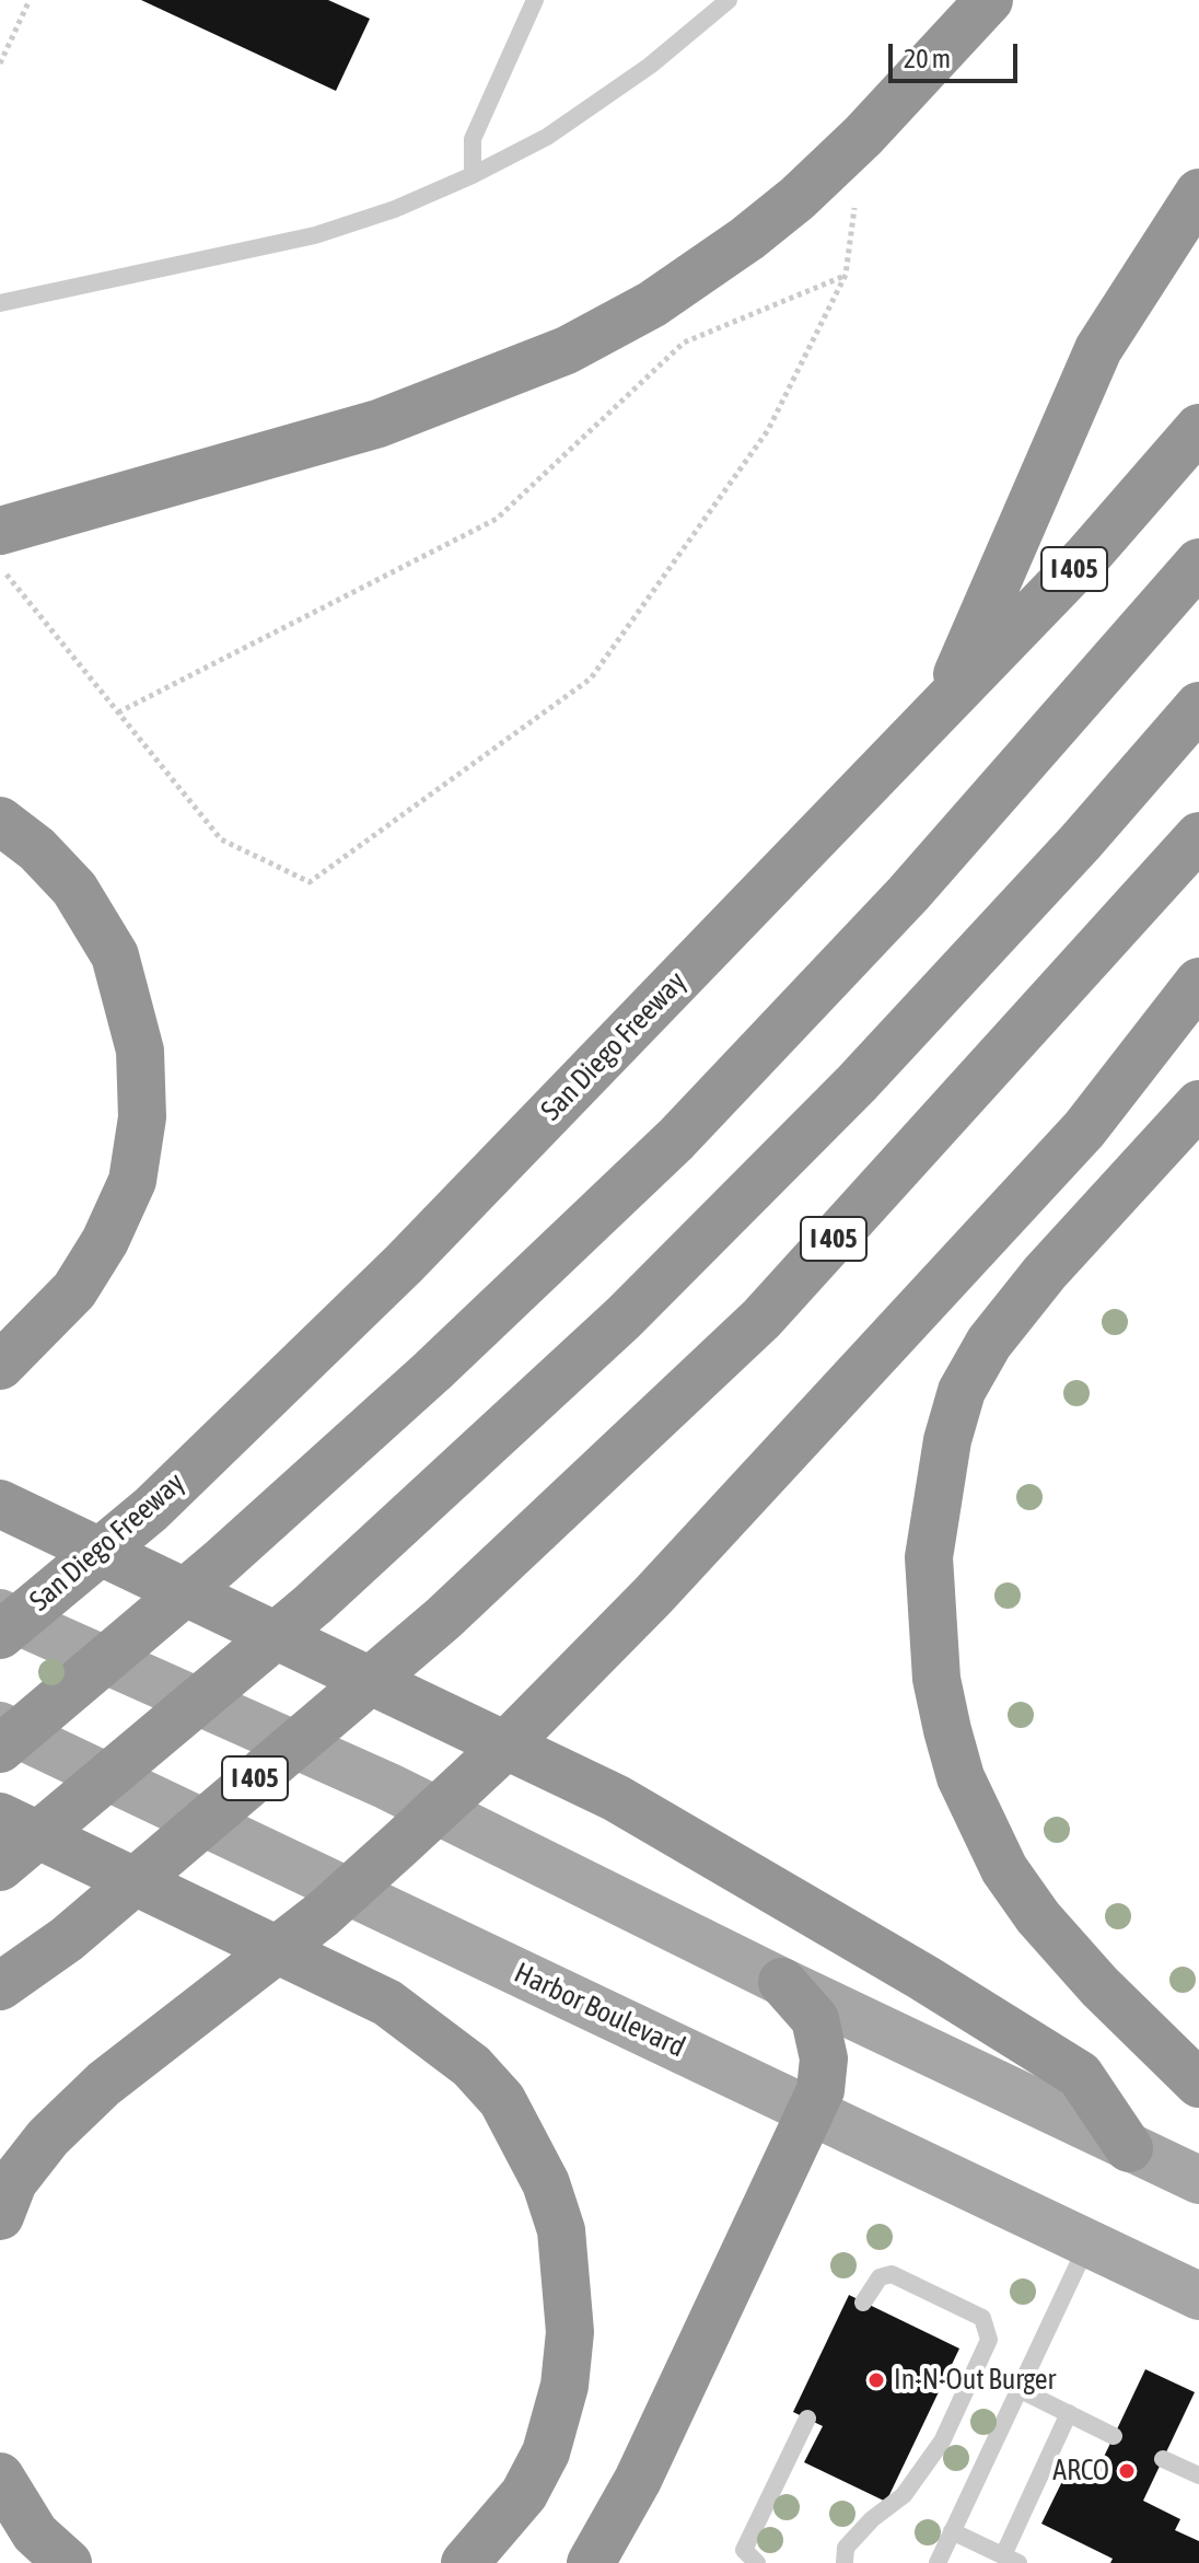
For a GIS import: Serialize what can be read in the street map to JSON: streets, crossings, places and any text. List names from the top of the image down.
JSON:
{
  "streets": {
    "highway": ["I 405", "San Diego Freeway"],
    "main road": ["Harbor Boulevard"]
  },
  "places": ["In-N-Out Burger", "ARCO"],
  "scale_bar": "20 m"
}
